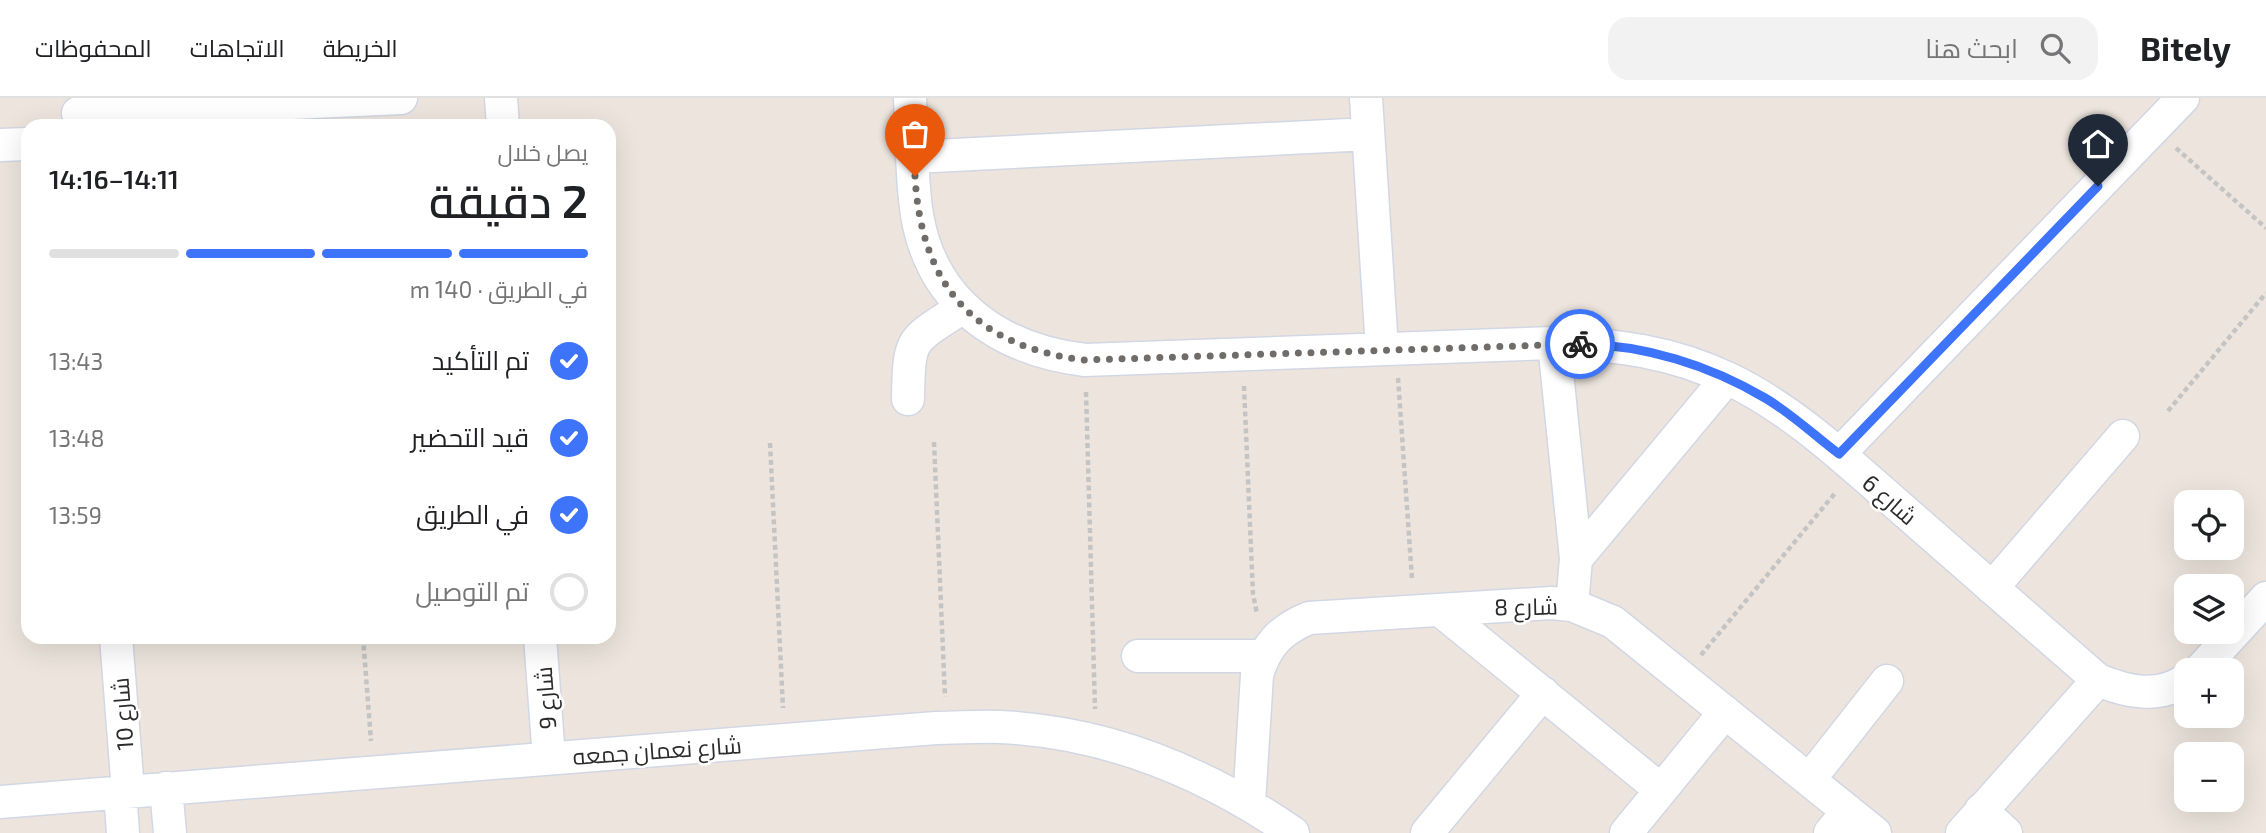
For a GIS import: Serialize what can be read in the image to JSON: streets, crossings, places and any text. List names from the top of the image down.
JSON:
{
  "streets": {
    "street": [
      "شارع 6",
      "شارع 8",
      "شارع 9",
      "شارع 10",
      "شارع نعمان جمعه"
    ]
  },
  "crossings": [
    ["شارع 9", "شارع نعمان جمعه"],
    ["شارع 10", "شارع نعمان جمعه"]
  ],
  "page": {
    "header": "Bitely",
    "search": "ابحث هنا",
    "nav": ["الخريطة", "الاتجاهات", "المحفوظات"],
    "heading": ["2 دقيقة", "يصل خلال", "14:11–14:16"],
    "bar": "في الطريق · 140 m",
    "list": [
      ["تم التأكيد", "13:43"],
      ["قيد التحضير", "13:48"],
      ["في الطريق", "13:59"],
      "تم التوصيل"
    ],
    "map_buttons": ["+", "−"]
  }
}
